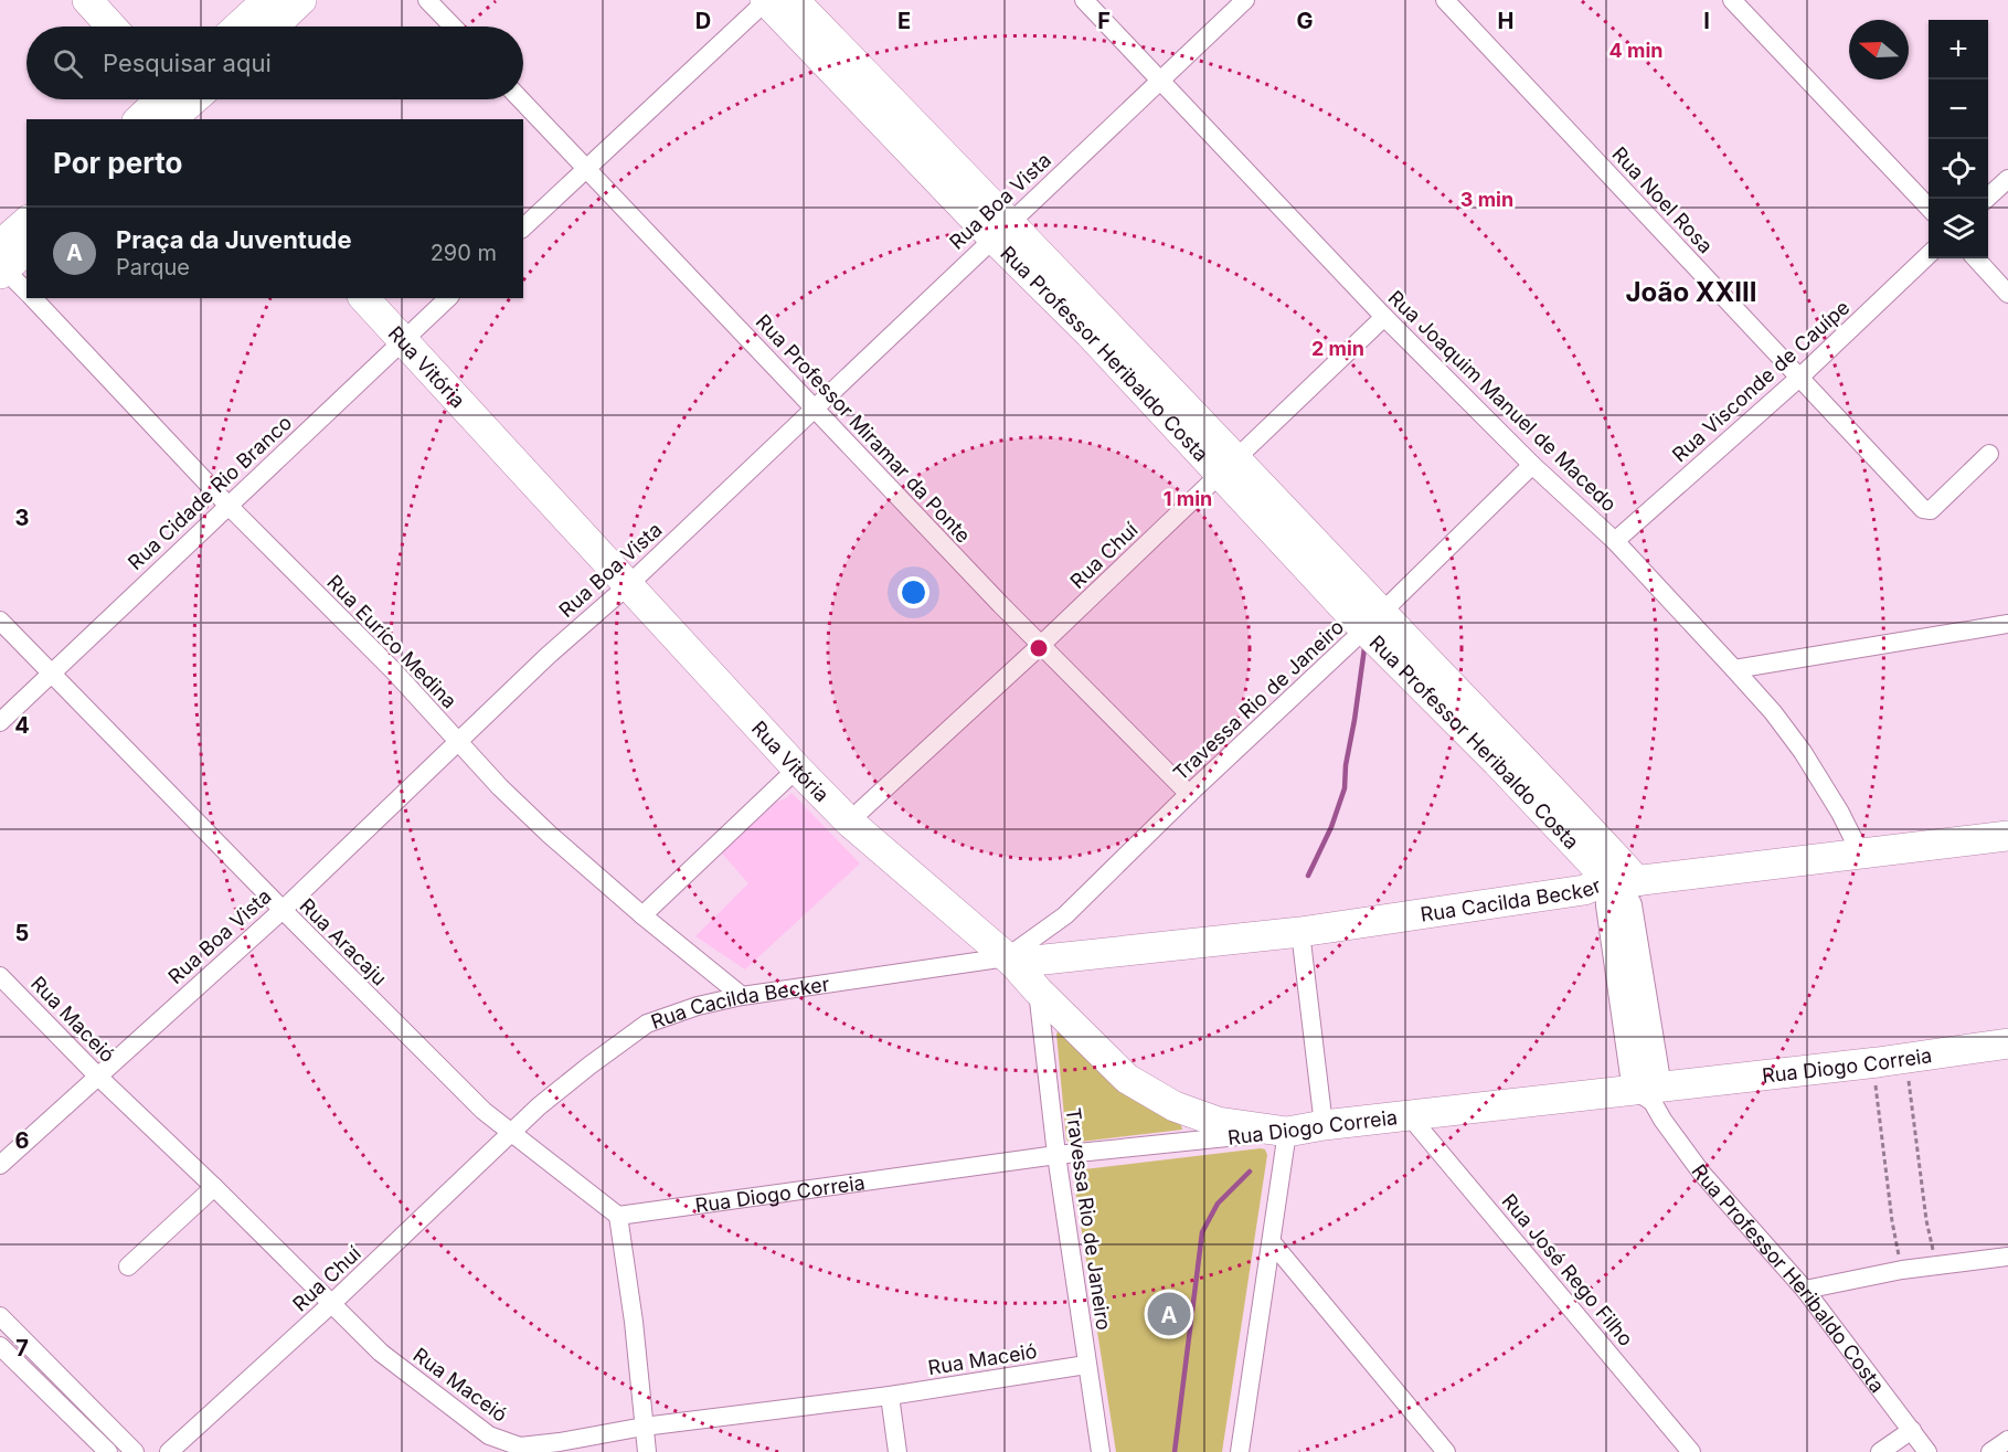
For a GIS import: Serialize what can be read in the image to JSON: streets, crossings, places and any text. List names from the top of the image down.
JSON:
{
  "streets": {
    "main road": [
      "Rua Professor Heribaldo Costa",
      "Rua Vitória",
      "Rua Cacilda Becker",
      "Rua Diogo Correia"
    ],
    "street": [
      "Rua Noel Rosa",
      "Rua Boa Vista",
      "Rua Visconde de Cauípe",
      "Rua Joaquim Manuel de Macedo",
      "Rua Professor Miramar da Ponte",
      "Rua Cidade Rio Branco",
      "Rua Chuí",
      "Rua Euríco Medina",
      "Travessa Rio de Janeiro",
      "Rua Aracaju",
      "Rua Maceió",
      "Rua José Rego Filho"
    ]
  },
  "crossings": [
    ["Rua Noel Rosa", "Rua Visconde de Cauípe"],
    ["Rua Boa Vista", "Rua Professor Heribaldo Costa"],
    ["Rua Boa Vista", "Rua Vitória"],
    ["Rua Boa Vista", "Rua Joaquim Manuel de Macedo"],
    ["Rua Boa Vista", "Rua Professor Miramar da Ponte"],
    ["Rua Boa Vista", "Rua Euríco Medina"],
    ["Rua Boa Vista", "Rua Aracaju"],
    ["Rua Boa Vista", "Rua Maceió"],
    ["Rua Professor Heribaldo Costa", "Rua Chuí"],
    ["Rua Professor Heribaldo Costa", "Travessa Rio de Janeiro"],
    ["Rua Professor Heribaldo Costa", "Rua Cacilda Becker"],
    ["Rua Professor Heribaldo Costa", "Rua Diogo Correia"],
    ["Rua Vitória", "Rua Cidade Rio Branco"],
    ["Rua Vitória", "Rua Chuí"],
    ["Rua Vitória", "Travessa Rio de Janeiro"],
    ["Rua Vitória", "Rua Cacilda Becker"],
    ["Rua Vitória", "Rua Diogo Correia"],
    ["Rua Visconde de Cauípe", "Rua Joaquim Manuel de Macedo"],
    ["Rua Joaquim Manuel de Macedo", "Rua Chuí"],
    ["Rua Joaquim Manuel de Macedo", "Travessa Rio de Janeiro"],
    ["Rua Joaquim Manuel de Macedo", "Rua Cacilda Becker"],
    ["Rua Professor Miramar da Ponte", "Rua Chuí"],
    ["Rua Professor Miramar da Ponte", "Travessa Rio de Janeiro"],
    ["Rua Cidade Rio Branco", "Rua Euríco Medina"],
    ["Rua Cidade Rio Branco", "Rua Aracaju"],
    ["Rua Chuí", "Rua Cacilda Becker"],
    ["Rua Chuí", "Rua Aracaju"],
    ["Rua Chuí", "Rua Maceió"],
    ["Rua Euríco Medina", "Rua Cacilda Becker"],
    ["Travessa Rio de Janeiro", "Rua Cacilda Becker"],
    ["Travessa Rio de Janeiro", "Rua Maceió"],
    ["Travessa Rio de Janeiro", "Rua Diogo Correia"],
    ["Rua Cacilda Becker", "Rua Aracaju"],
    ["Rua Aracaju", "Rua Diogo Correia"],
    ["Rua Diogo Correia", "Rua José Rego Filho"]
  ],
  "districts": ["João XXIII"],
  "north": "left",
  "page": {
    "map_buttons": ["+", "−"],
    "search": "Pesquisar aqui",
    "heading": "Por perto",
    "list": [
      {
        "mark": "A",
        "name": "Praça da Juventude",
        "note": "Parque",
        "value": "290 m"
      }
    ],
    "pins": "A"
  },
  "grid": {
    "columns": [
      "D",
      "E",
      "F",
      "G",
      "H",
      "I"
    ],
    "rows": [
      "3",
      "4",
      "5",
      "6",
      "7"
    ]
  },
  "rings": [
    "4 min",
    "3 min",
    "2 min",
    "1 min"
  ]
}
